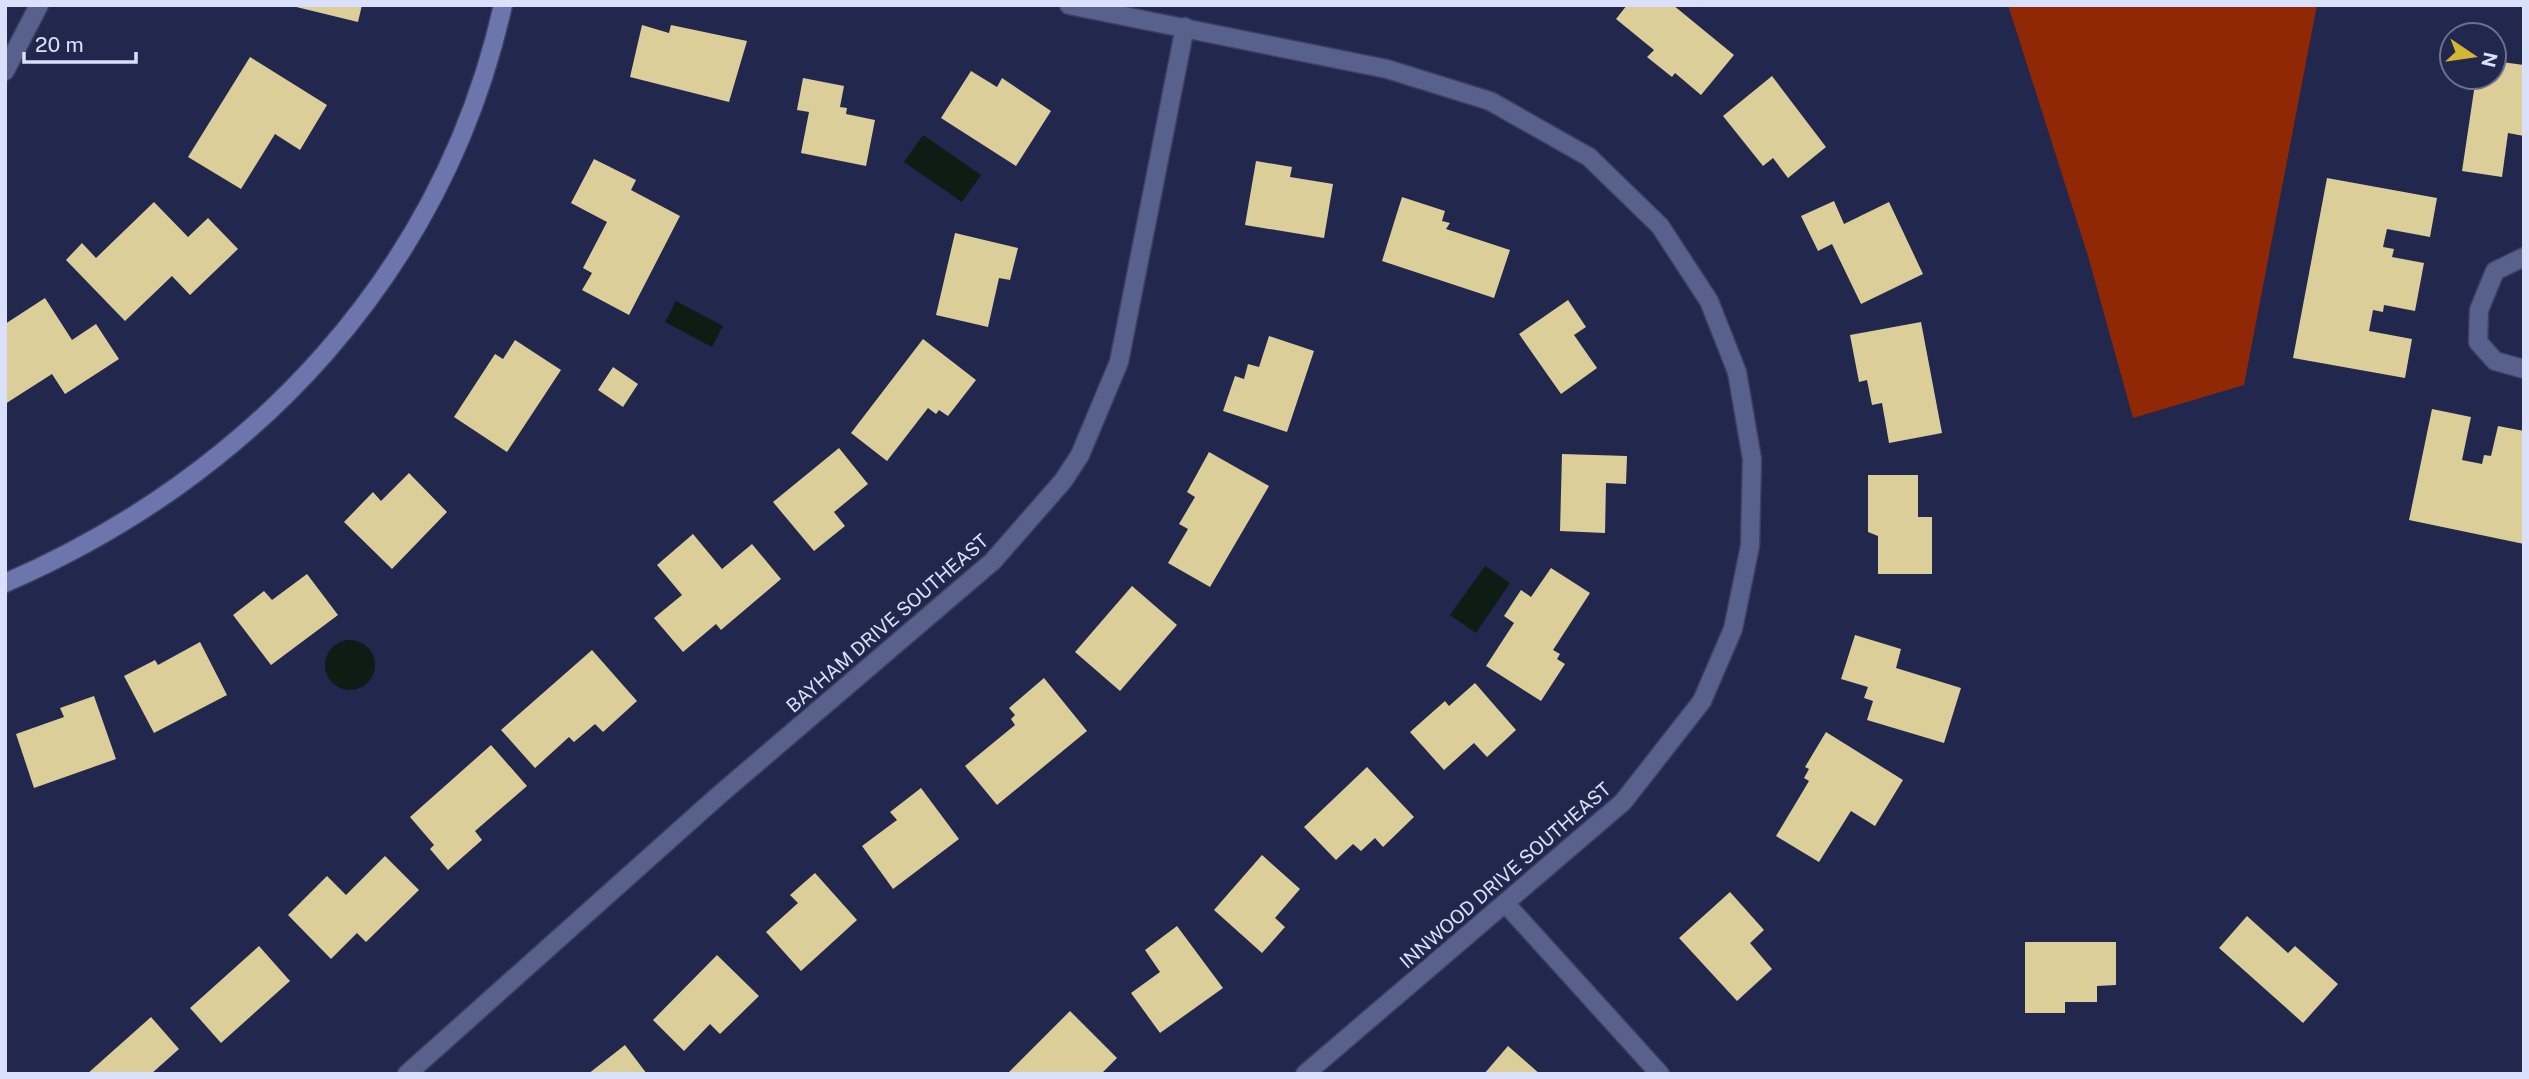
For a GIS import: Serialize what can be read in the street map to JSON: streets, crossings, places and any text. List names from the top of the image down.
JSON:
{
  "streets": {
    "street": ["BAYHAM DRIVE SOUTHEAST", "INNWOOD DRIVE SOUTHEAST"]
  },
  "crossings": [
    ["BAYHAM DRIVE SOUTHEAST", "INNWOOD DRIVE SOUTHEAST"]
  ],
  "scale_bar": "20 m",
  "north": "right"
}
